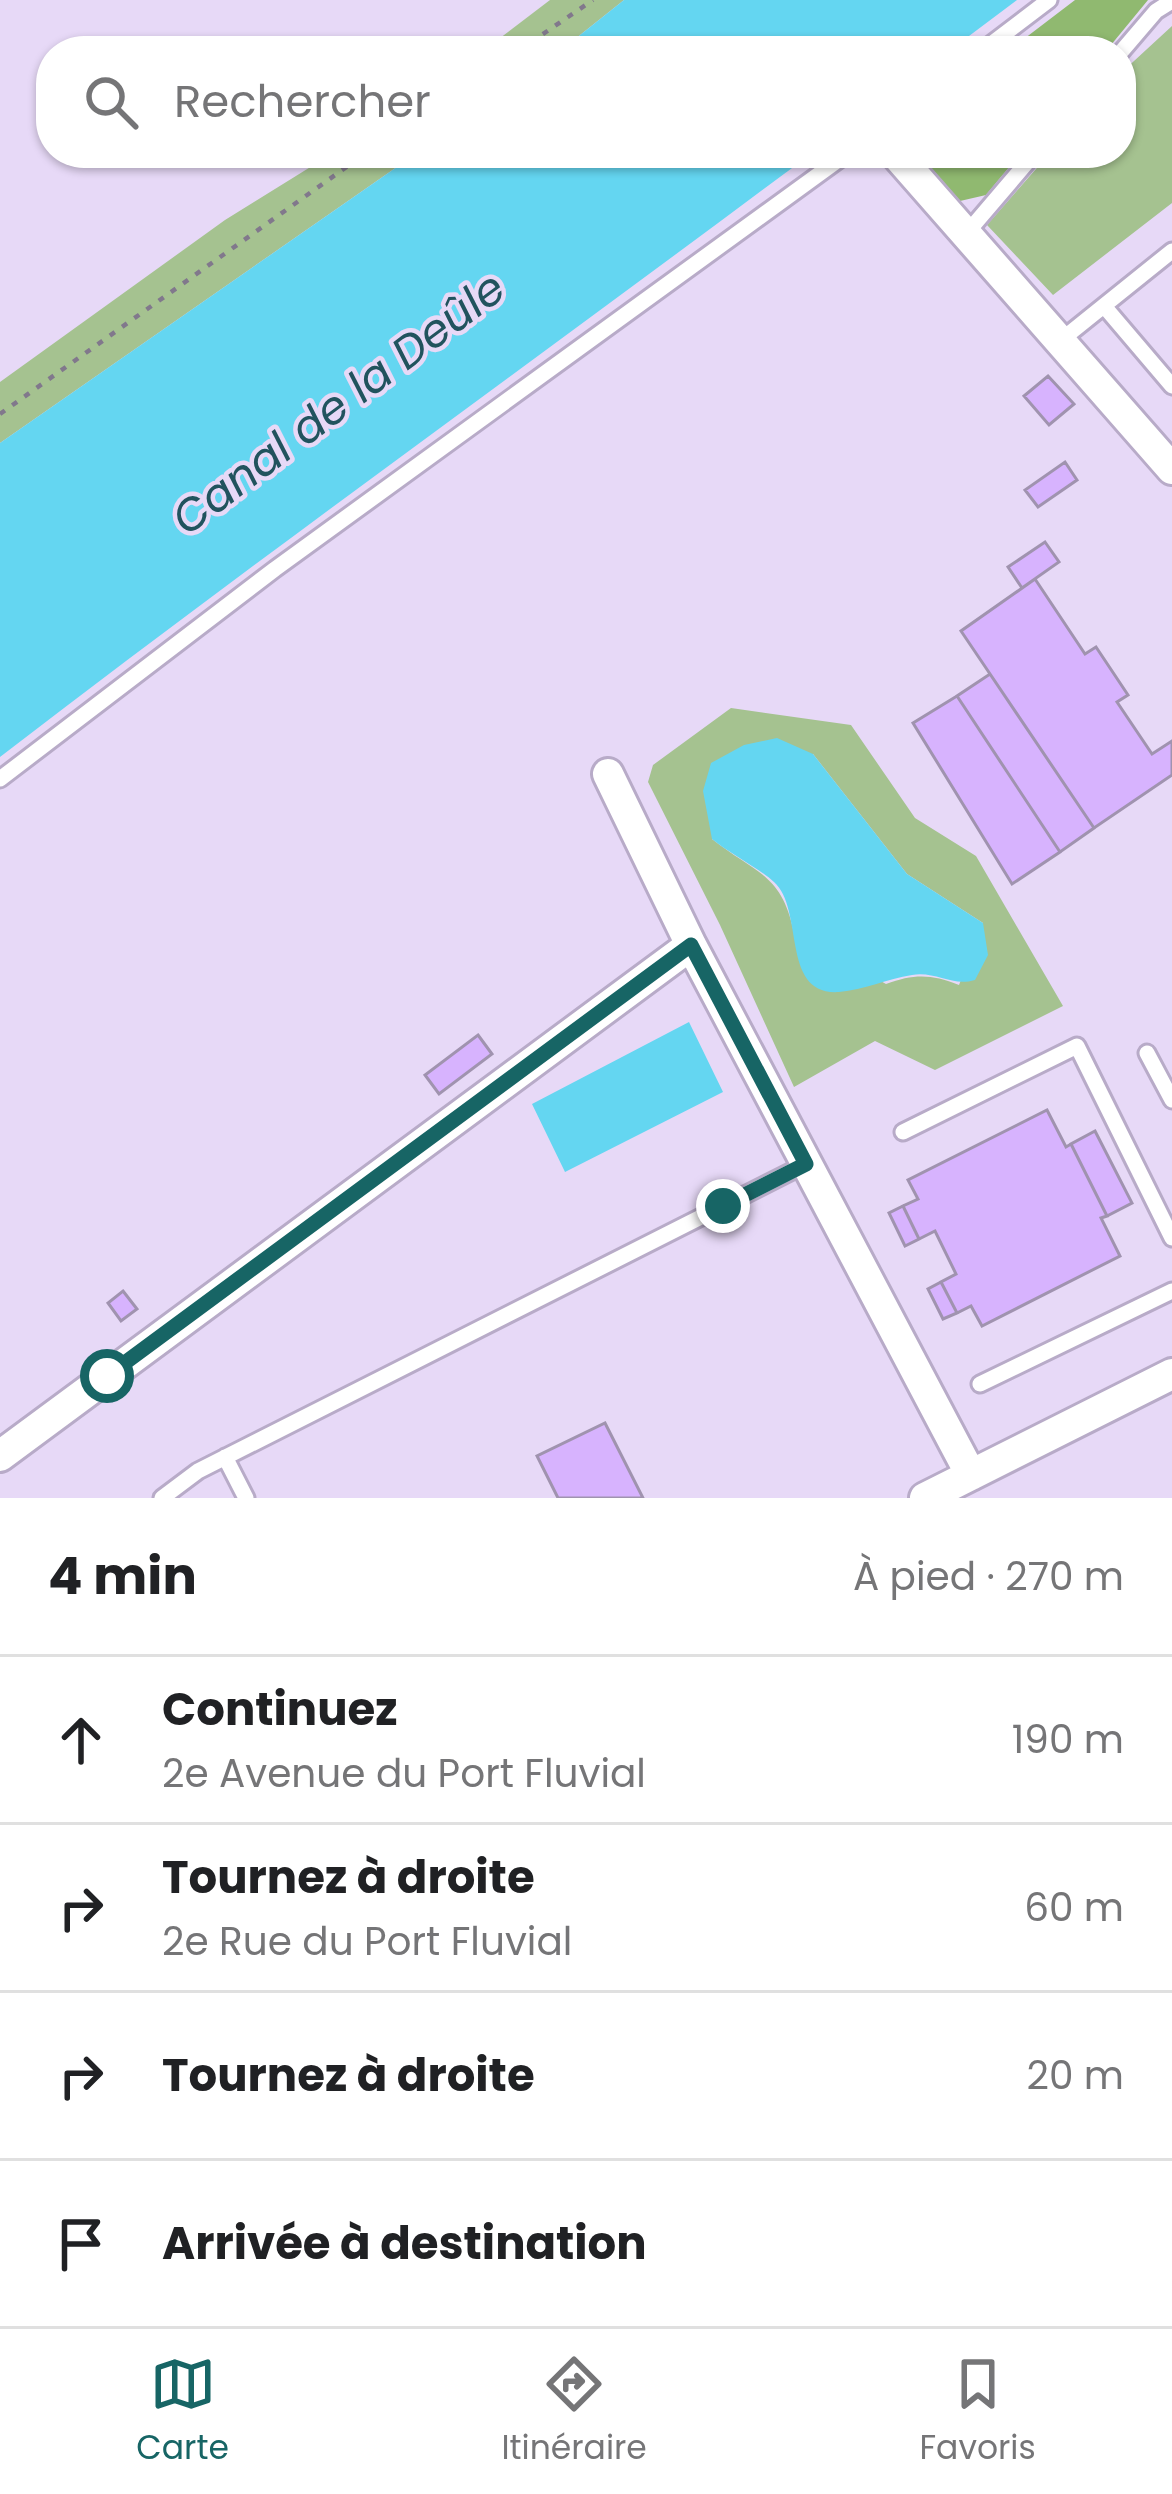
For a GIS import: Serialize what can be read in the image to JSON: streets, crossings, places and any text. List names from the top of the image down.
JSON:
{
  "water": ["Canal de la Deûle"],
  "page": {
    "search": "Rechercher",
    "heading": ["4 min", "À pied · 270 m"],
    "list": [
      ["Continuez", "2e Avenue du Port Fluvial", "190 m"],
      ["Tournez à droite", "2e Rue du Port Fluvial", "60 m"],
      ["Tournez à droite", "20 m"],
      "Arrivée à destination"
    ],
    "nav": ["Carte", "Itinéraire", "Favoris"]
  }
}
